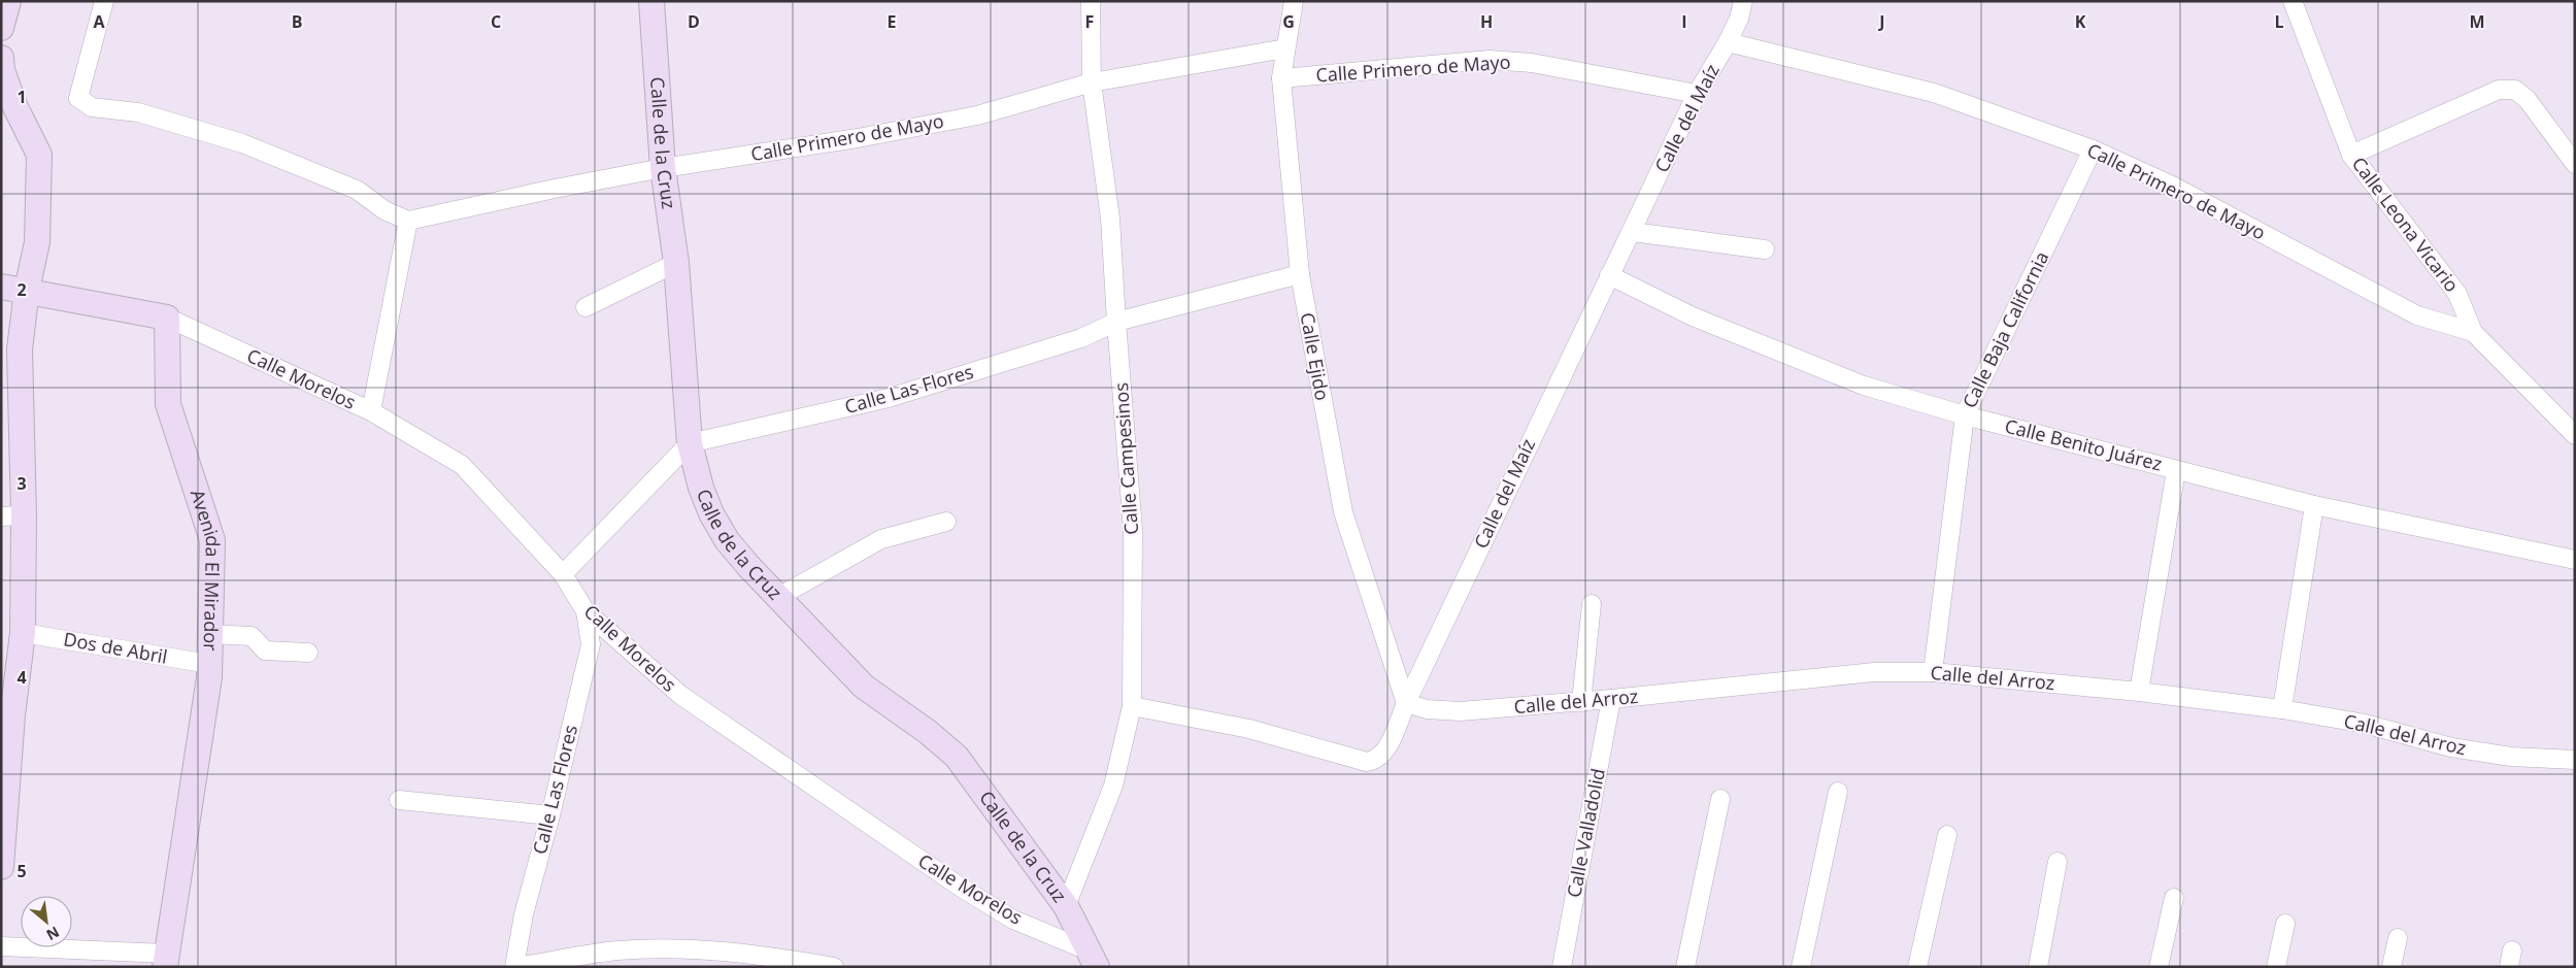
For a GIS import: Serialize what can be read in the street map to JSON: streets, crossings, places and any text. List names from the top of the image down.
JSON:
{
  "streets": {
    "main road": ["Calle de la Cruz", "Avenida El Mirador"],
    "street": [
      "Calle Primero de Mayo",
      "Calle del Maíz",
      "Calle Leona Vicario",
      "Calle Baja California",
      "Calle Ejido",
      "Calle Morelos",
      "Calle Las Flores",
      "Calle Benito Juárez",
      "Calle Campesinos",
      "Dos de Abril",
      "Calle del Arroz",
      "Calle Valladolid"
    ]
  },
  "crossings": [
    ["Calle Primero de Mayo", "Calle del Maíz"],
    ["Calle Primero de Mayo", "Calle de la Cruz"],
    ["Calle Primero de Mayo", "Calle Leona Vicario"],
    ["Calle Primero de Mayo", "Calle Baja California"],
    ["Calle Primero de Mayo", "Calle Ejido"],
    ["Calle Primero de Mayo", "Calle Campesinos"],
    ["Calle del Maíz", "Calle Ejido"],
    ["Calle del Maíz", "Calle Benito Juárez"],
    ["Calle del Maíz", "Calle Campesinos"],
    ["Calle del Maíz", "Calle del Arroz"],
    ["Calle de la Cruz", "Calle Morelos"],
    ["Calle de la Cruz", "Calle Las Flores"],
    ["Calle de la Cruz", "Calle Campesinos"],
    ["Calle Baja California", "Calle Benito Juárez"],
    ["Calle Baja California", "Calle del Arroz"],
    ["Calle Ejido", "Calle Las Flores"],
    ["Calle Ejido", "Calle del Arroz"],
    ["Calle Morelos", "Calle Las Flores"],
    ["Calle Morelos", "Avenida El Mirador"],
    ["Calle Las Flores", "Calle Campesinos"],
    ["Avenida El Mirador", "Dos de Abril"],
    ["Calle del Arroz", "Calle Valladolid"]
  ],
  "north": "bottom right",
  "grid": {
    "columns": [
      "A",
      "B",
      "C",
      "D",
      "E",
      "F",
      "G",
      "H",
      "I",
      "J",
      "K",
      "L",
      "M"
    ],
    "rows": [
      "1",
      "2",
      "3",
      "4",
      "5"
    ]
  }
}
